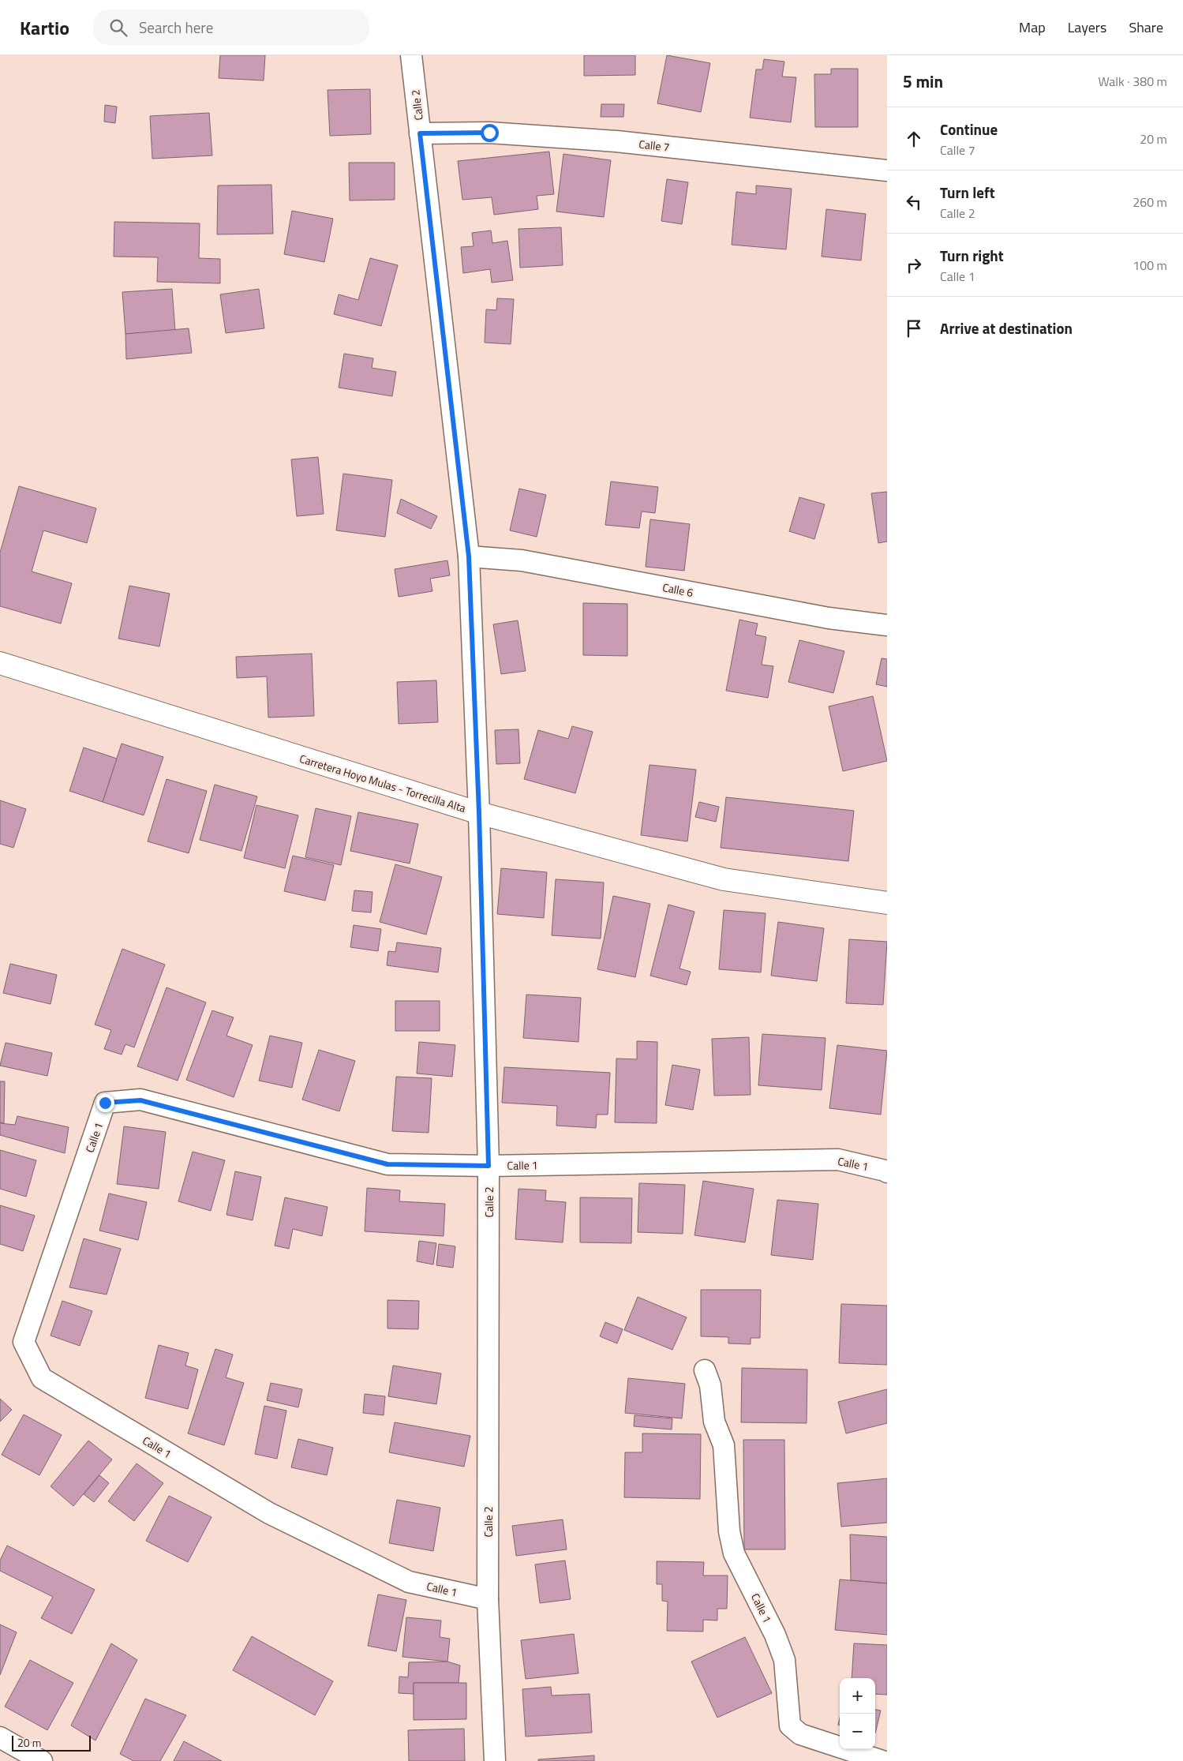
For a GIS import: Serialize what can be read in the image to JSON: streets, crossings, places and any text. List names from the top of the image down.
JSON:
{
  "streets": {
    "street": [
      "Calle 2",
      "Calle 7",
      "Calle 6",
      "Carretera Hoyo Mulas - Torrecilla Alta",
      "Calle 1"
    ]
  },
  "crossings": [
    ["Calle 2", "Calle 7"],
    ["Calle 2", "Calle 6"],
    ["Calle 2", "Carretera Hoyo Mulas - Torrecilla Alta"],
    ["Calle 2", "Calle 1"]
  ],
  "scale_bar": "20 m",
  "page": {
    "header": "Kartio",
    "search": "Search here",
    "nav": ["Map", "Layers", "Share"],
    "heading": ["5 min", "Walk · 380 m"],
    "list": [
      ["Continue", "Calle 7", "20 m"],
      ["Turn left", "Calle 2", "260 m"],
      ["Turn right", "Calle 1", "100 m"],
      "Arrive at destination"
    ],
    "map_buttons": ["+", "−"],
    "scale": "20 m"
  }
}
